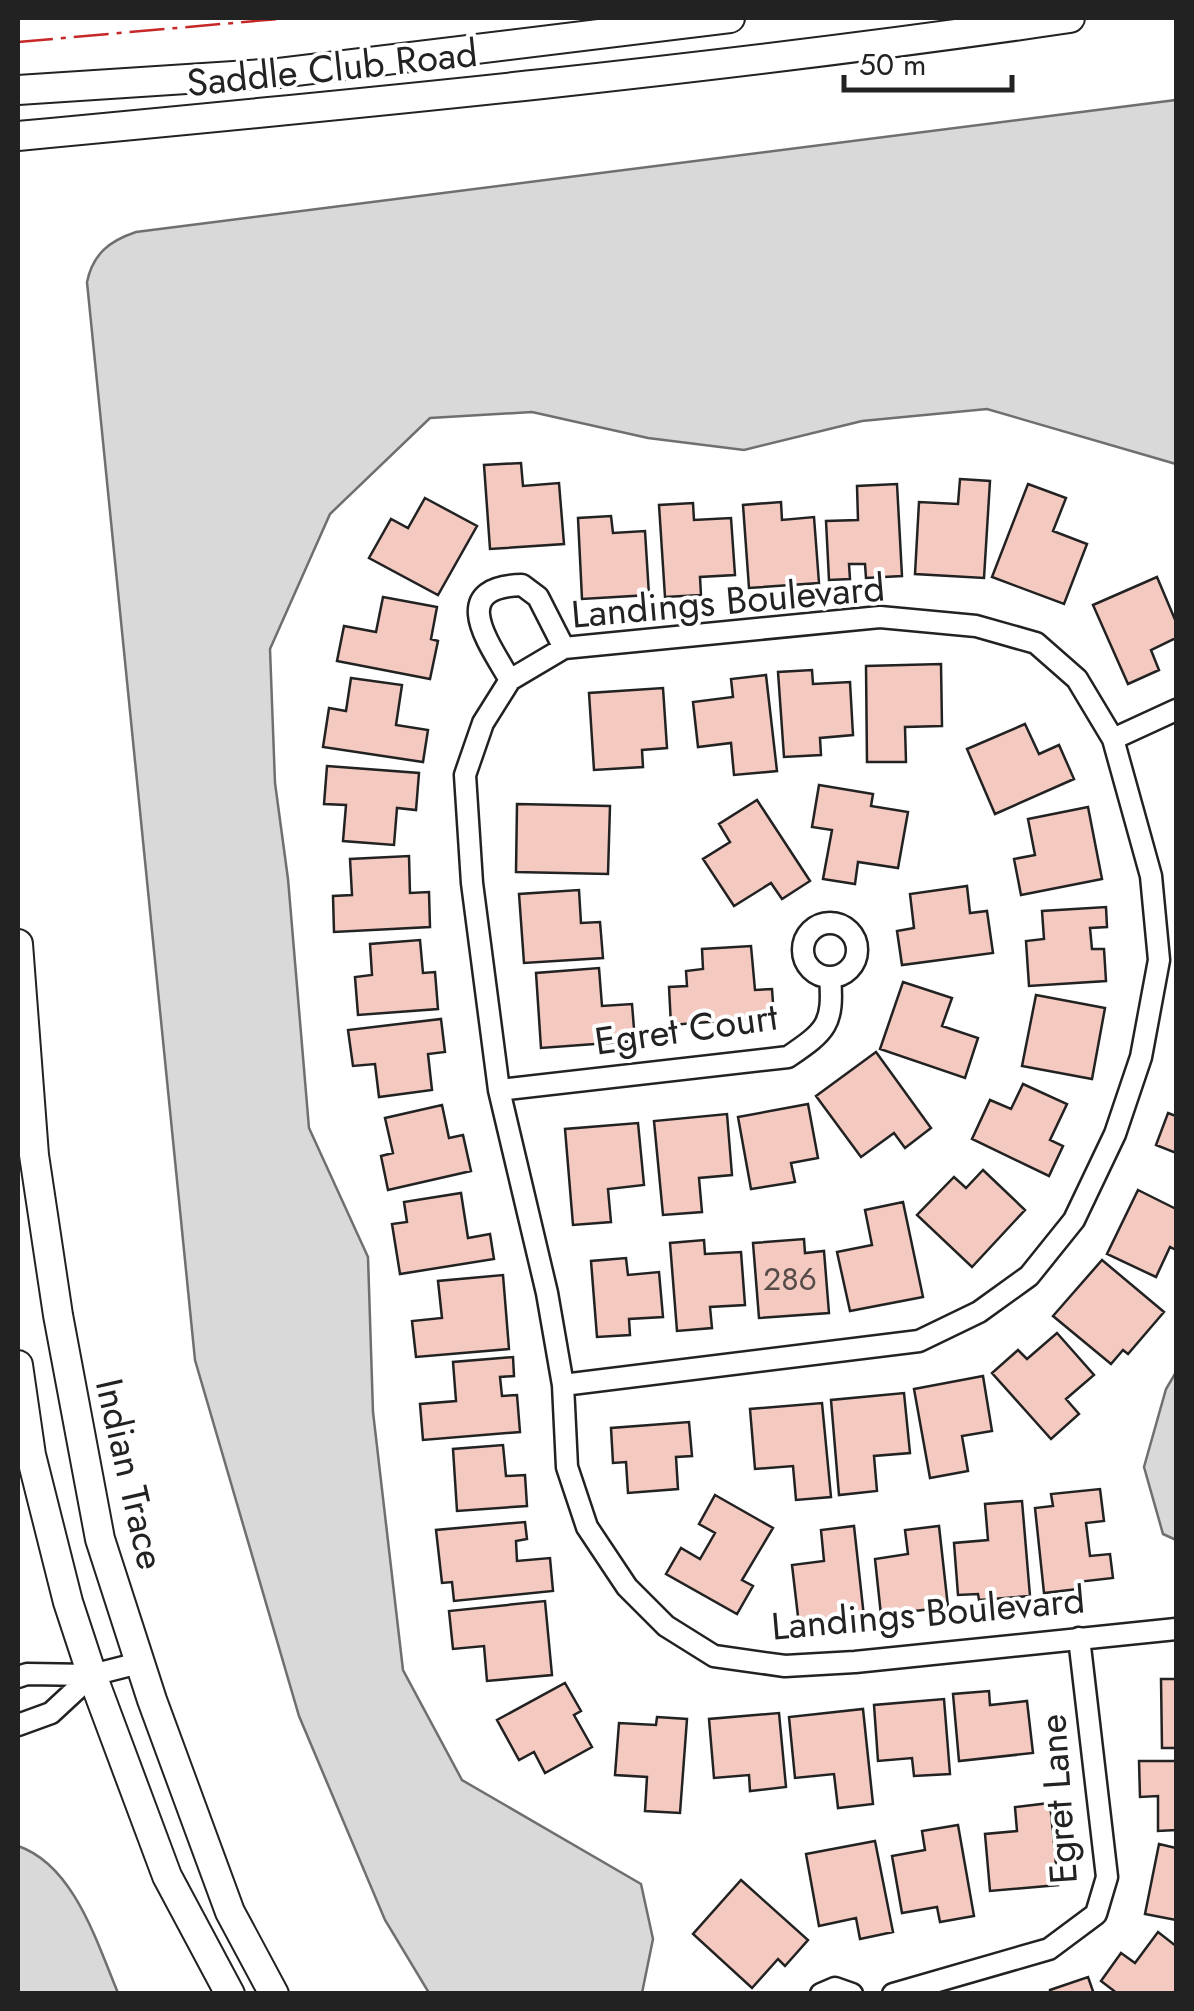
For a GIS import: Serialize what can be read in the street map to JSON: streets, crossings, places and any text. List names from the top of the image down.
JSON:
{
  "streets": {
    "street": [
      "Saddle Club Road",
      "Landings Boulevard",
      "Egret Court",
      "Indian Trace",
      "Egret Lane"
    ]
  },
  "crossings": [
    ["Landings Boulevard", "Egret Court"],
    ["Landings Boulevard", "Egret Lane"]
  ],
  "house_numbers": ["286"],
  "scale_bar": "50 m"
}
